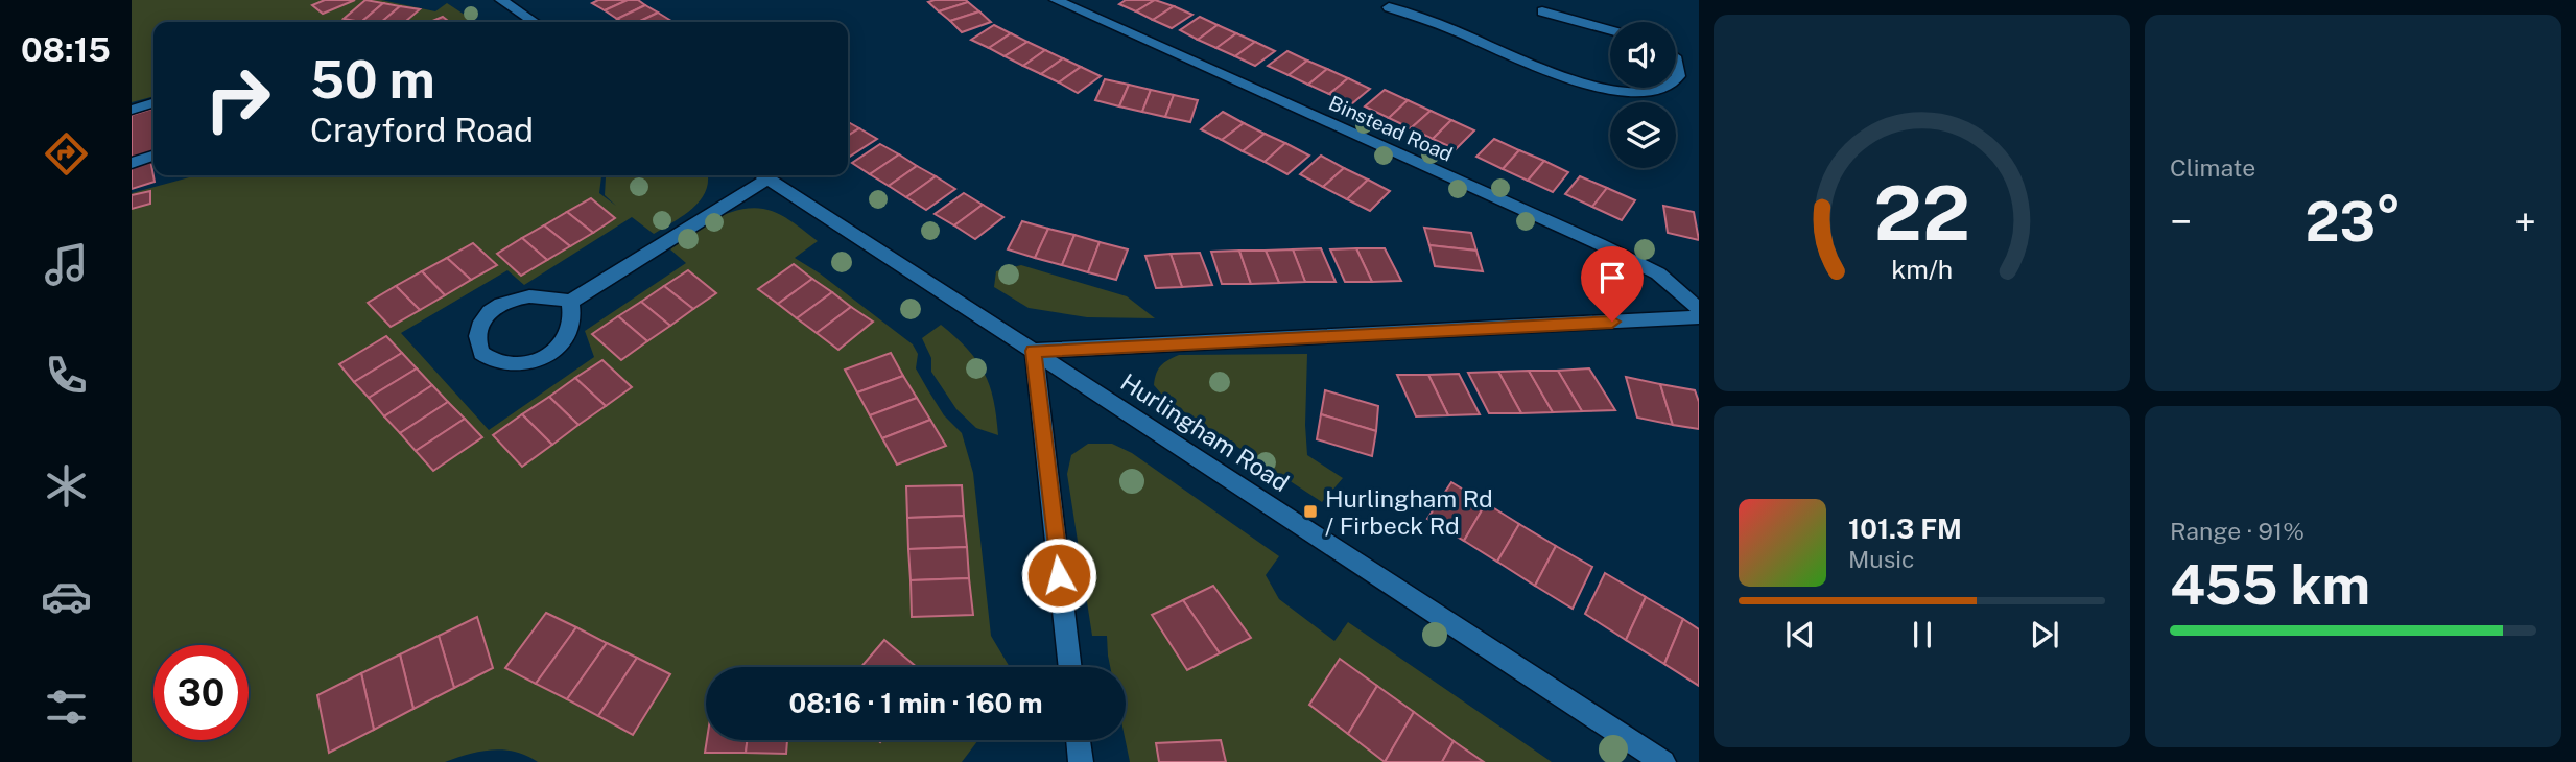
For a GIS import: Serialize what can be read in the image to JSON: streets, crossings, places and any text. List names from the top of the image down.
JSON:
{
  "streets": {
    "street": ["Binstead Road", "Hurlingham Road"]
  },
  "places": {
    "transit": ["Hurlingham Rd / Firbeck Rd"]
  },
  "page": {
    "tabs": "08:15",
    "tile": [
      "Climate",
      ["Range · 91%", "455 km"]
    ],
    "turn": ["50 m", "Crayford Road"],
    "heat": ["−", "23°", "+"],
    "song": ["101.3 FM", "Music"],
    "limit": "30",
    "trip": "08:16 · 1 min · 160 m",
    "gauge": ["22", "km/h"]
  }
}
